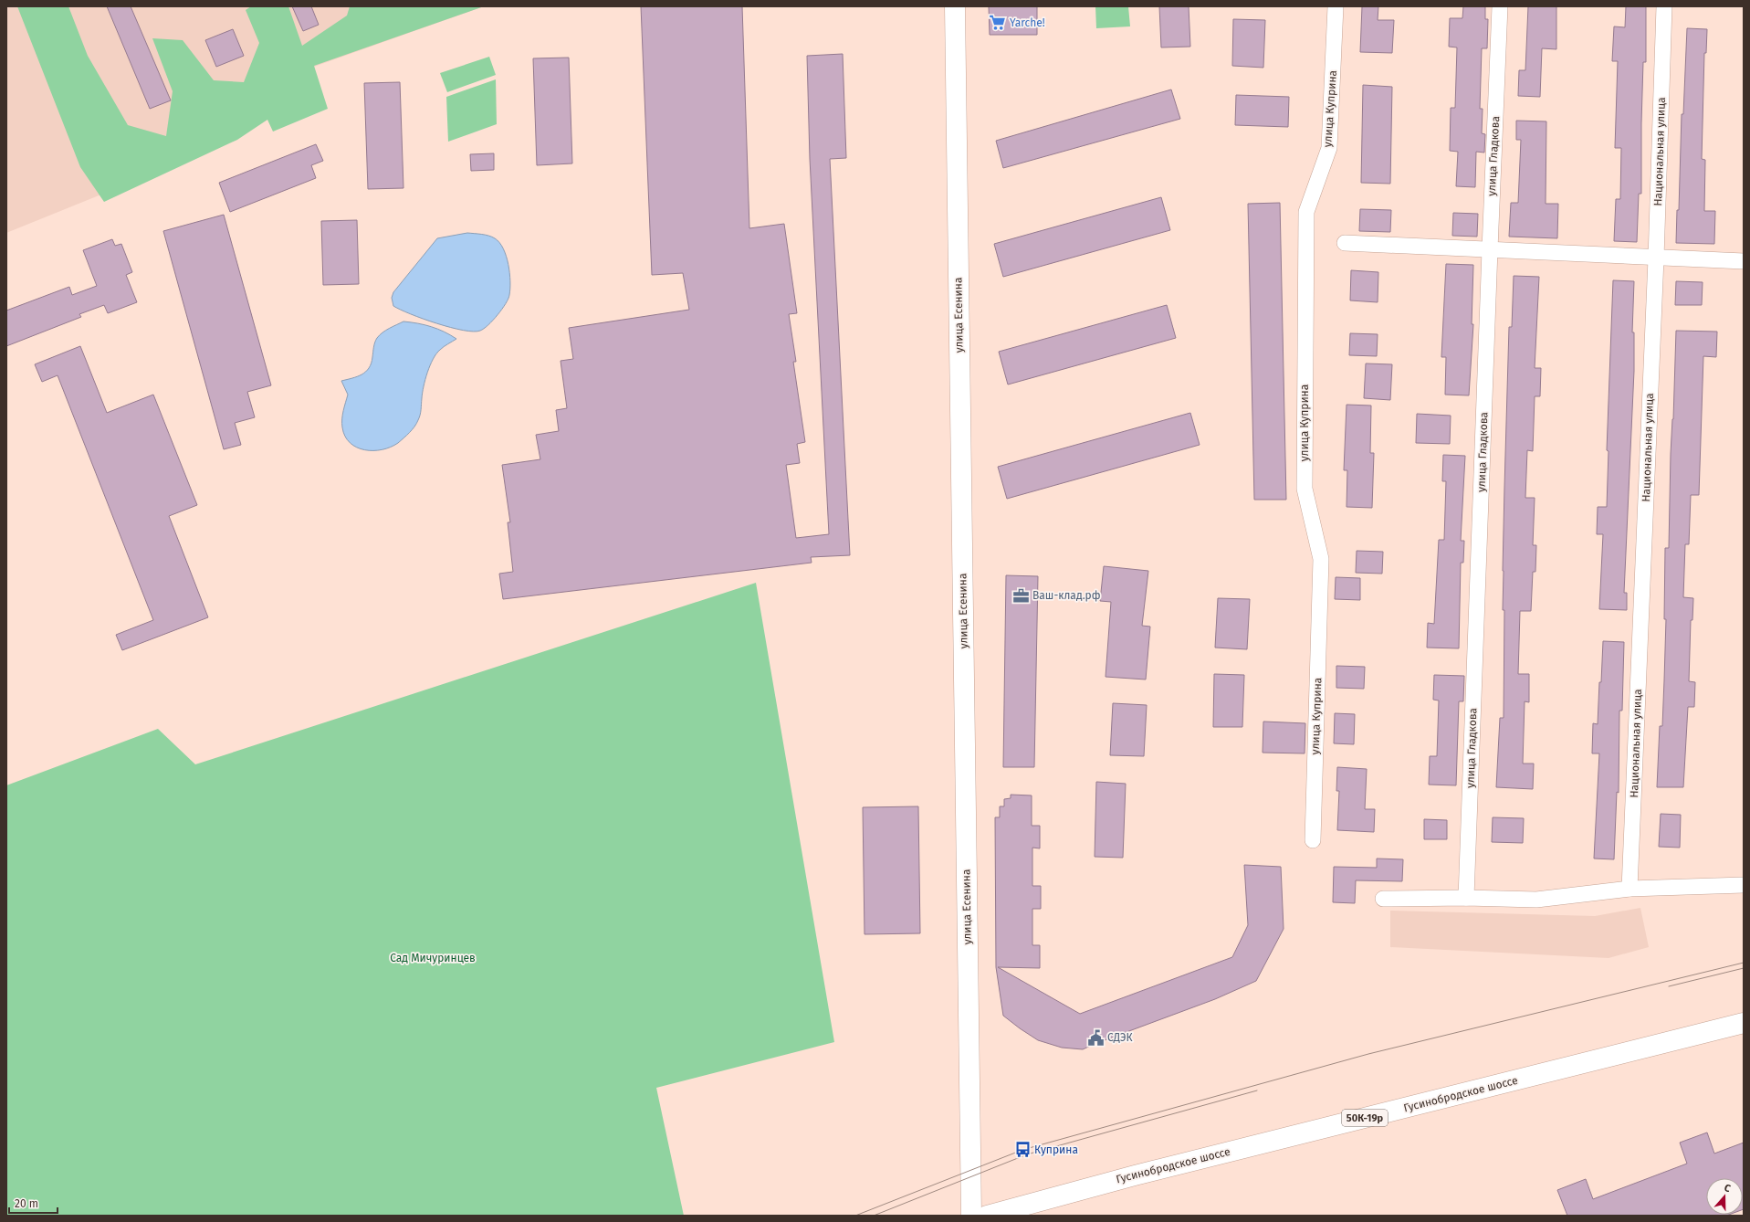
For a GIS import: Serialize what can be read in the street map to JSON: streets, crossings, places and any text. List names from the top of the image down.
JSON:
{
  "streets": {
    "street": [
      "улица Куприна",
      "Национальная улица",
      "улица Гладкова",
      "улица Есенина",
      "Гусинобродское шоссе",
      "50К-19р"
    ]
  },
  "parks": ["Сад Мичуринцев"],
  "places": {
    "supermarket": ["Yarche!"],
    "office": ["Ваш-клад.рф"],
    "public building": ["СДЭК"],
    "bus stop": ["Куприна"]
  },
  "scale_bar": "20 m",
  "north": "top"
}
